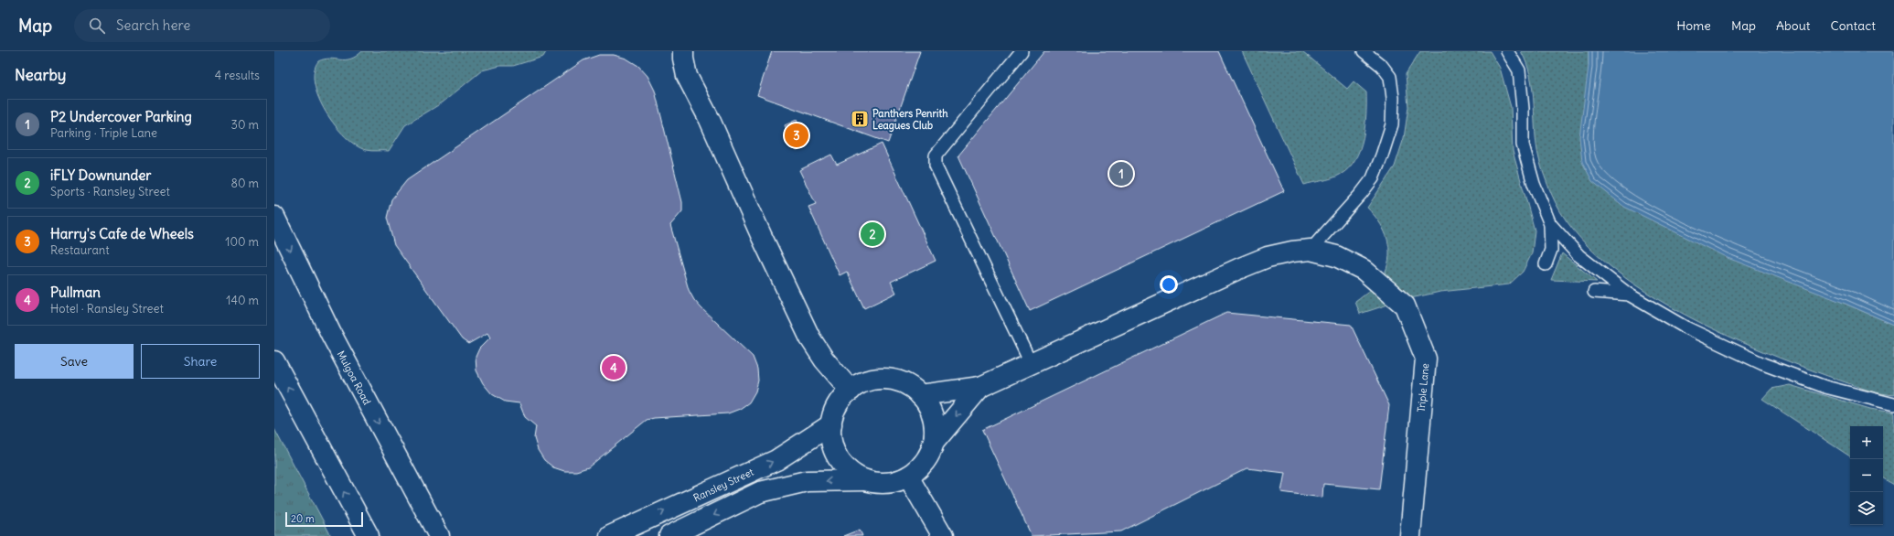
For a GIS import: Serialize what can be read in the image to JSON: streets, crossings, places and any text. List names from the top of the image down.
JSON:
{
  "streets": {
    "street": ["Mulgoa Road", "Triple Lane", "Ransley Street"]
  },
  "places": {
    "building": ["Panthers Penrith Leagues Club"]
  },
  "scale_bar": "20 m",
  "page": {
    "header": "Map",
    "search": "Search here",
    "nav": [
      "Home",
      "Map",
      "About",
      "Contact"
    ],
    "heading": ["Nearby", "4 results"],
    "list": [
      {
        "mark": "1",
        "name": "P2 Undercover Parking",
        "note": "Parking · Triple Lane",
        "value": "30 m"
      },
      {
        "mark": "2",
        "name": "iFLY Downunder",
        "note": "Sports · Ransley Street",
        "value": "80 m"
      },
      {
        "mark": "3",
        "name": "Harry's Cafe de Wheels",
        "note": "Restaurant",
        "value": "100 m"
      },
      {
        "mark": "4",
        "name": "Pullman",
        "note": "Hotel · Ransley Street",
        "value": "140 m"
      }
    ],
    "pins": [
      "3",
      "1",
      "2",
      "4"
    ],
    "buttons": ["Save", "Share"],
    "map_buttons": ["+", "−"],
    "scale": "20 m"
  }
}
